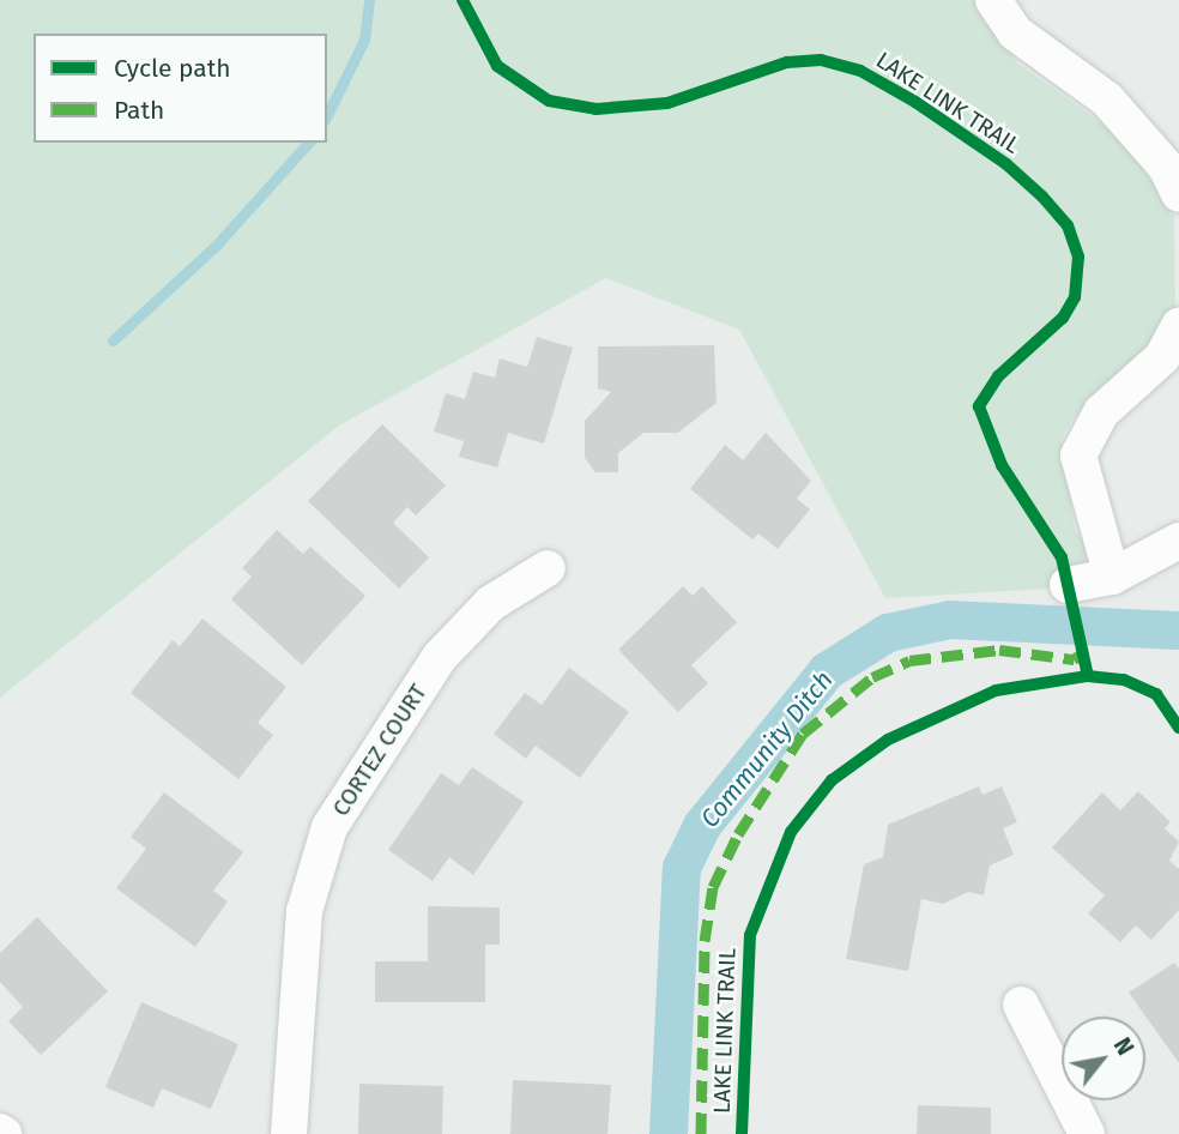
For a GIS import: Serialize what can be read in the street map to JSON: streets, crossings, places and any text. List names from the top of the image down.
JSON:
{
  "streets": {
    "street": ["CORTEZ COURT"],
    "cycle path": ["LAKE LINK TRAIL"]
  },
  "water": ["Community Ditch"],
  "legend": ["Cycle path", "Path"],
  "north": "top right"
}
